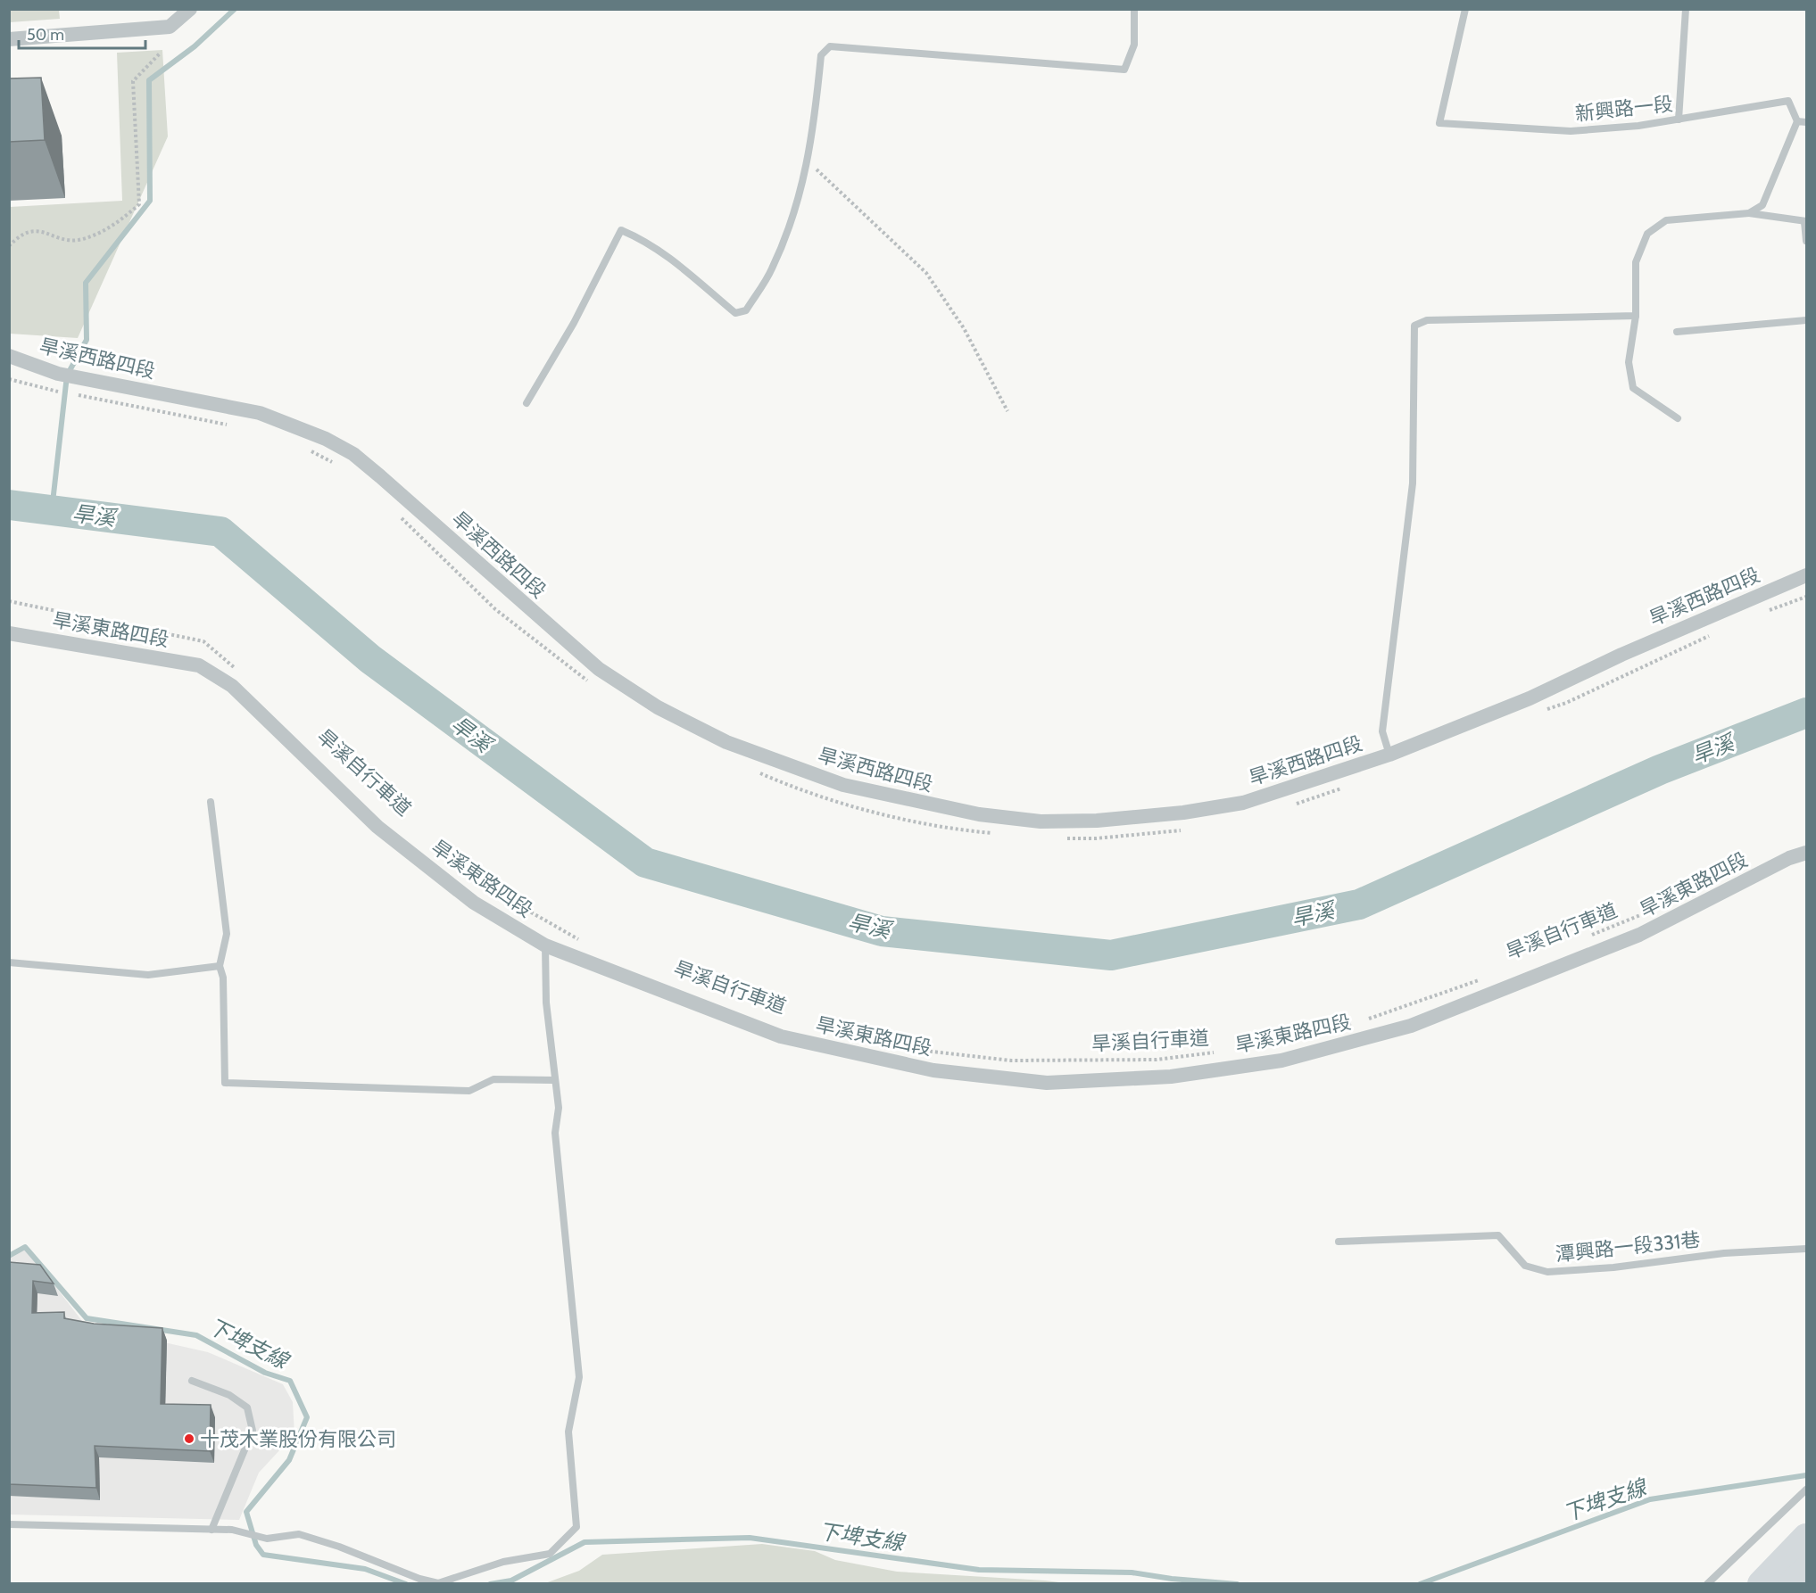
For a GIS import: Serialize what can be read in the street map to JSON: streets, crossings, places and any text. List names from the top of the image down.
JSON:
{
  "streets": {
    "street": ["旱溪西路四段", "旱溪東路四段"],
    "lane": ["新興路一段", "潭興路一段331巷"],
    "path": ["旱溪自行車道"]
  },
  "water": ["旱溪", "下埤支線"],
  "places": ["十茂木業股份有限公司"],
  "scale_bar": "50 m"
}
